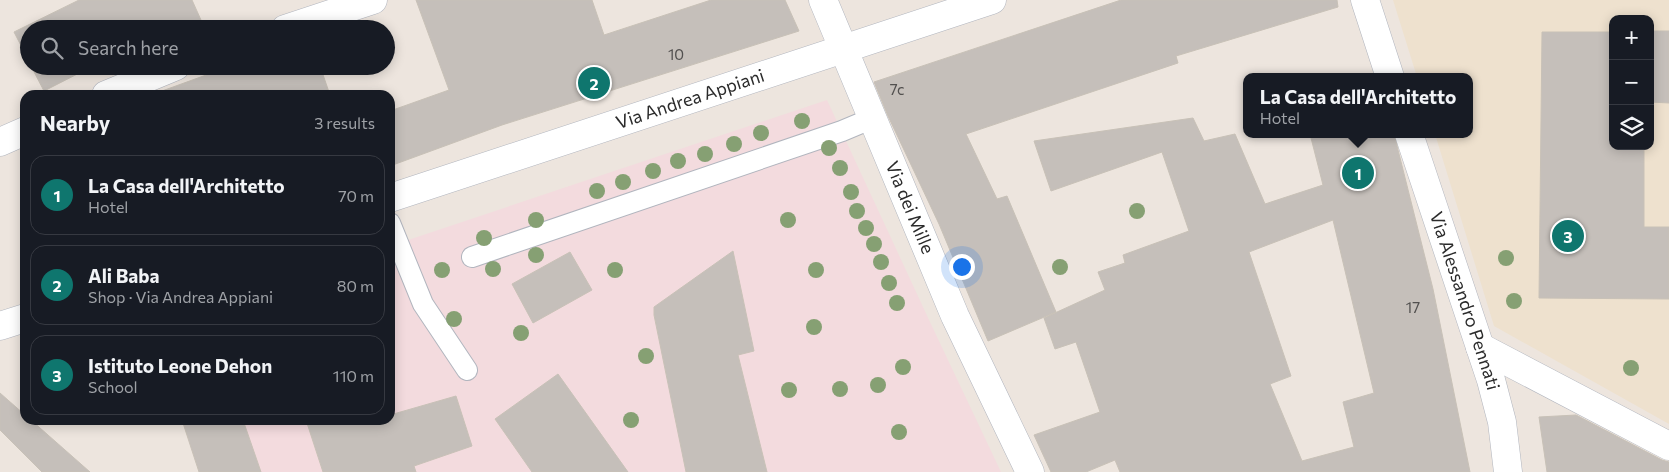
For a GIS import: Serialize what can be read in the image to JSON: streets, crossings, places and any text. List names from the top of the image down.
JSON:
{
  "streets": {
    "street": ["Via Andrea Appiani", "Via dei Mille", "Via Alessandro Pennati"]
  },
  "crossings": [
    ["Via Andrea Appiani", "Via dei Mille"]
  ],
  "house_numbers": ["10", "7c", "17"],
  "page": {
    "map_buttons": ["+", "−"],
    "search": "Search here",
    "pins": ["2", "1", "3"],
    "popup": ["La Casa dell'Architetto", "Hotel"],
    "heading": ["Nearby", "3 results"],
    "list": [
      {
        "mark": "1",
        "name": "La Casa dell'Architetto",
        "note": "Hotel",
        "value": "70 m"
      },
      {
        "mark": "2",
        "name": "Ali Baba",
        "note": "Shop · Via Andrea Appiani",
        "value": "80 m"
      },
      {
        "mark": "3",
        "name": "Istituto Leone Dehon",
        "note": "School",
        "value": "110 m"
      }
    ]
  }
}
